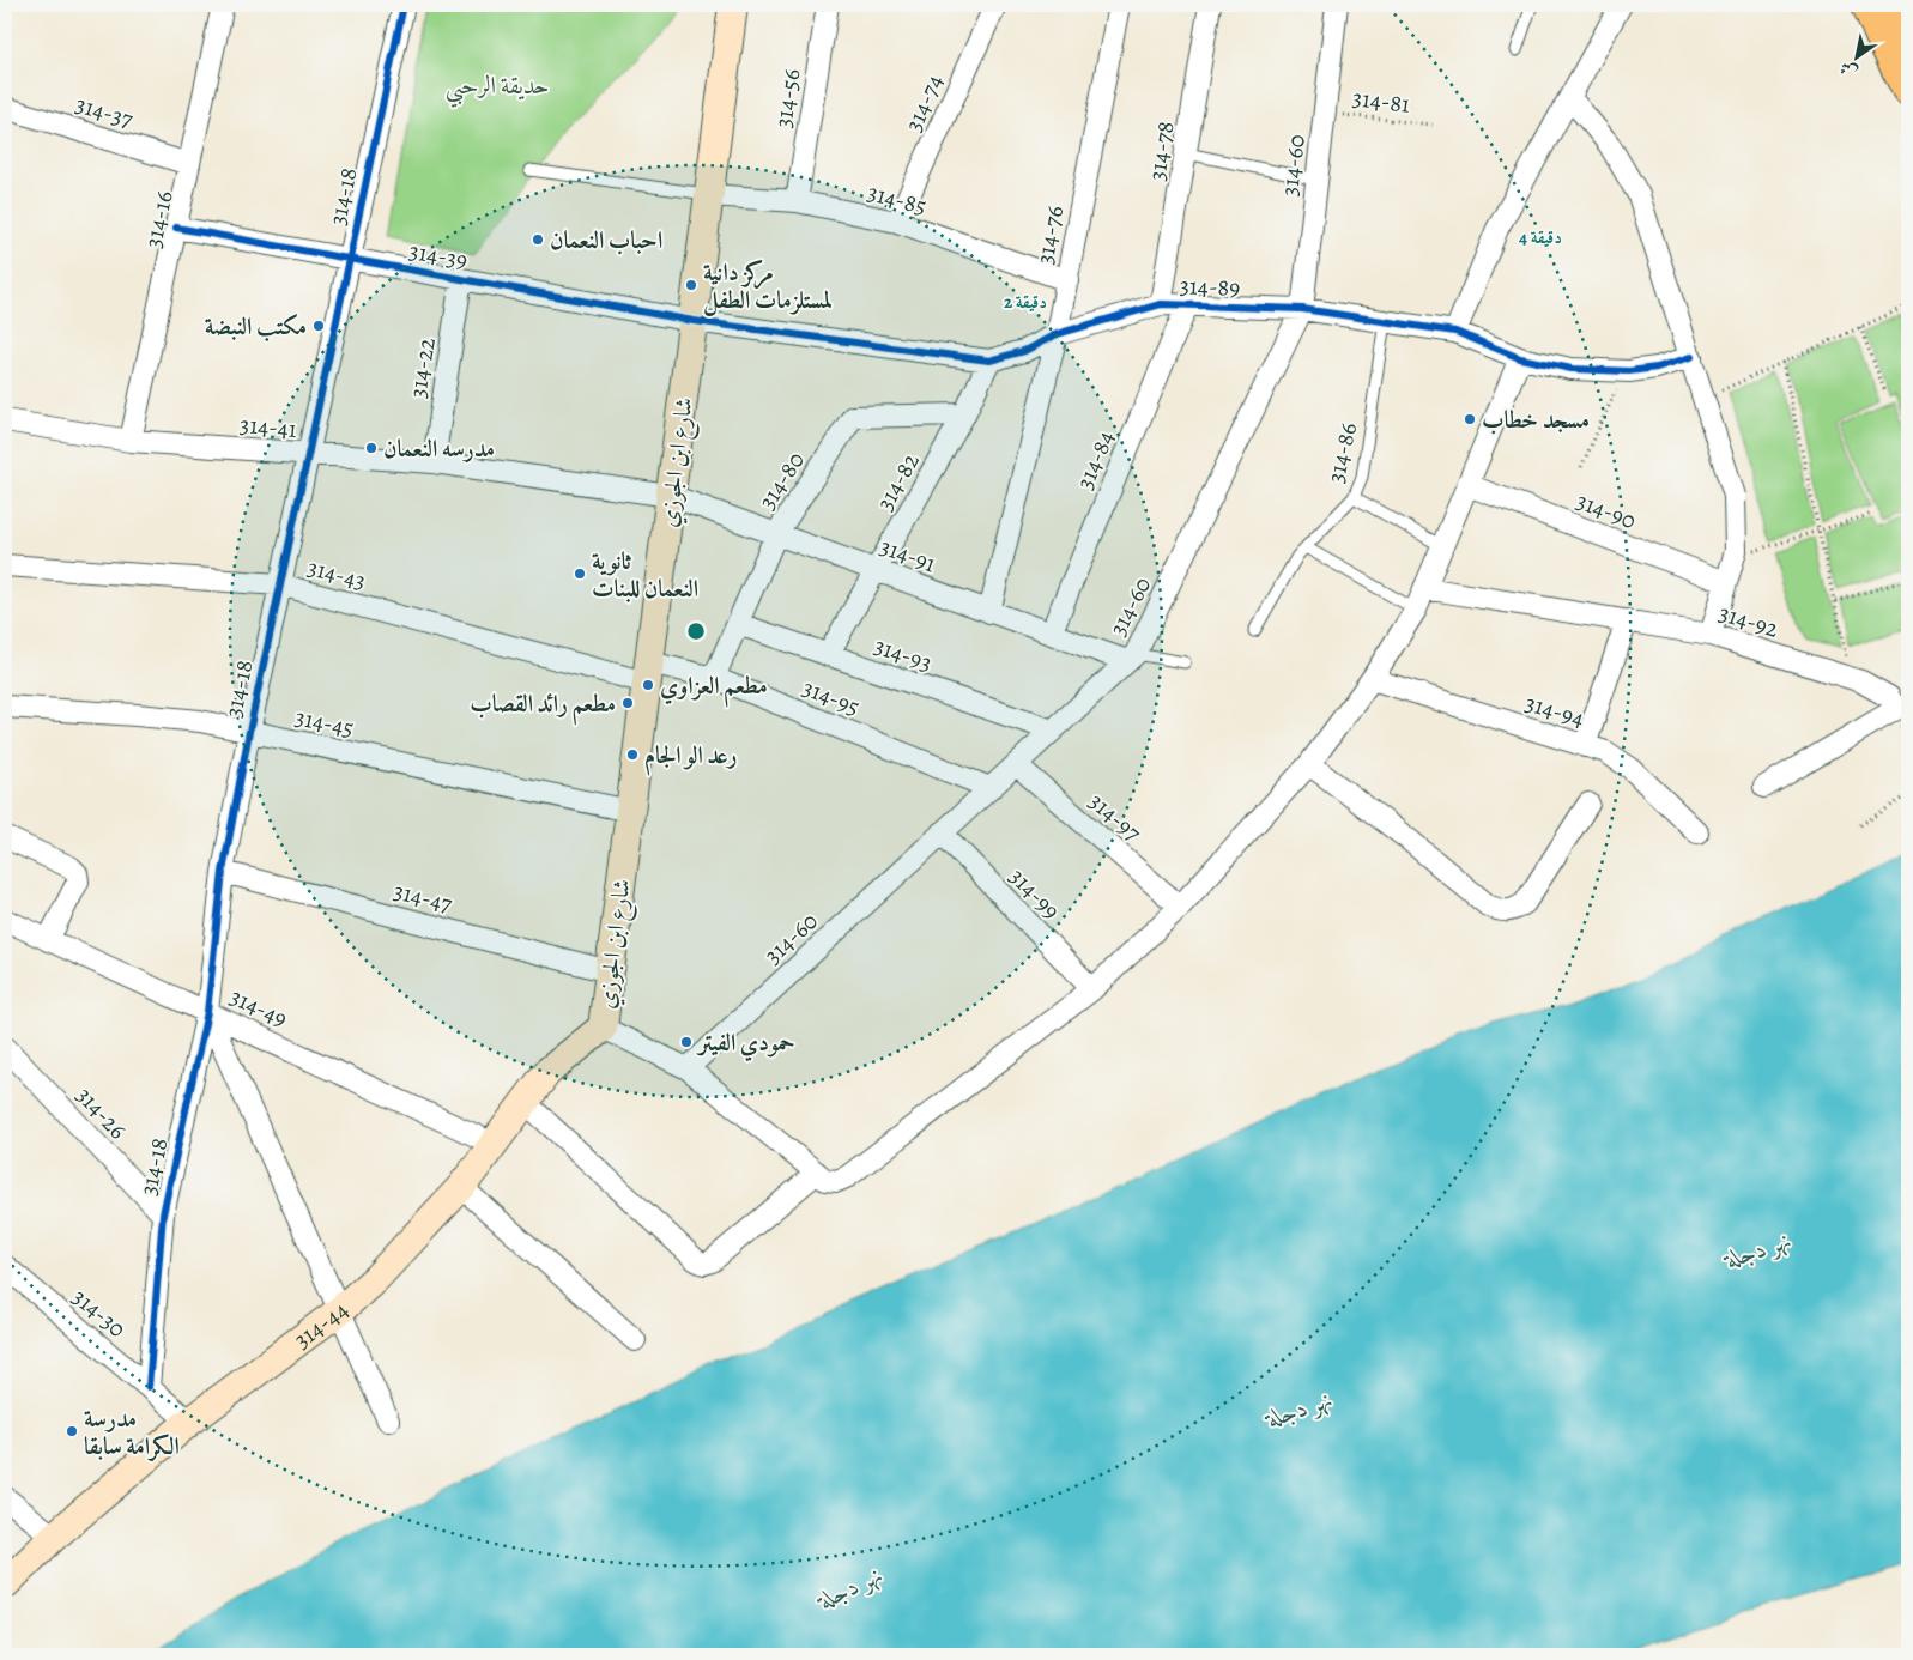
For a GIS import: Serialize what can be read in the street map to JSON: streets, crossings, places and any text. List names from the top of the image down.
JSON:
{
  "streets": {
    "street": [
      "314-56",
      "314-74",
      "314-37",
      "314-78",
      "314-60",
      "314-18",
      "314-85",
      "314-16",
      "314-76",
      "314-39",
      "314-89",
      "314-22",
      "314-41",
      "314-84",
      "شارع ابن الجوزي",
      "314-80",
      "314-82",
      "314-90",
      "314-91",
      "314-43",
      "314-92",
      "314-93",
      "314-95",
      "314-94",
      "314-45",
      "314-97",
      "314-99",
      "314-47",
      "314-49",
      "314-26",
      "314-30",
      "314-44"
    ],
    "lane": ["314-86"],
    "path": ["314-81"]
  },
  "crossings": [
    ["314-56", "314-85"],
    ["314-81", "314-60"],
    ["314-74", "314-85"],
    ["314-37", "314-16"],
    ["314-78", "314-89"],
    ["314-60", "314-89"],
    ["314-60", "314-91"],
    ["314-60", "314-93"],
    ["314-60", "314-95"],
    ["314-60", "314-97"],
    ["314-60", "314-99"],
    ["314-18", "314-39"],
    ["314-18", "314-41"],
    ["314-18", "314-43"],
    ["314-18", "314-45"],
    ["314-18", "314-47"],
    ["314-18", "314-49"],
    ["314-18", "314-26"],
    ["314-18", "314-30"],
    ["314-85", "314-76"],
    ["314-85", "شارع ابن الجوزي"],
    ["314-16", "314-39"],
    ["314-16", "314-41"],
    ["314-76", "314-89"],
    ["314-76", "314-91"],
    ["314-39", "314-89"],
    ["314-39", "314-22"],
    ["314-39", "شارع ابن الجوزي"],
    ["314-89", "314-86"],
    ["314-89", "314-84"],
    ["314-89", "شارع ابن الجوزي"],
    ["314-89", "314-82"],
    ["314-22", "314-41"],
    ["314-41", "شارع ابن الجوزي"],
    ["314-41", "314-91"],
    ["314-84", "314-91"],
    ["شارع ابن الجوزي", "314-91"],
    ["شارع ابن الجوزي", "314-43"],
    ["شارع ابن الجوزي", "314-95"],
    ["شارع ابن الجوزي", "314-45"],
    ["شارع ابن الجوزي", "314-47"],
    ["شارع ابن الجوزي", "314-44"],
    ["314-80", "314-82"],
    ["314-80", "314-91"],
    ["314-80", "314-93"],
    ["314-80", "314-95"],
    ["314-82", "314-91"],
    ["314-82", "314-93"],
    ["314-43", "314-95"],
    ["314-49", "314-44"],
    ["314-30", "314-44"]
  ],
  "water": ["نهر دجلة"],
  "parks": ["حديقة الرحبي"],
  "places": [
    "احباب النعمان",
    "مركز دانية لمستلزمات الطفل",
    "مكتب النبضة",
    "مسجد خطاب",
    "مدرسه النعمان",
    "ثانوية النعمان للبنات",
    "مطعم العزاوي",
    "مطعم رائد القصاب",
    "رعد الو الجام",
    "حمودي الفيتر",
    "مدرسة الكرامة سابقا"
  ],
  "north": "bottom left",
  "rings": ["4 دقيقة", "2 دقيقة"]
}
